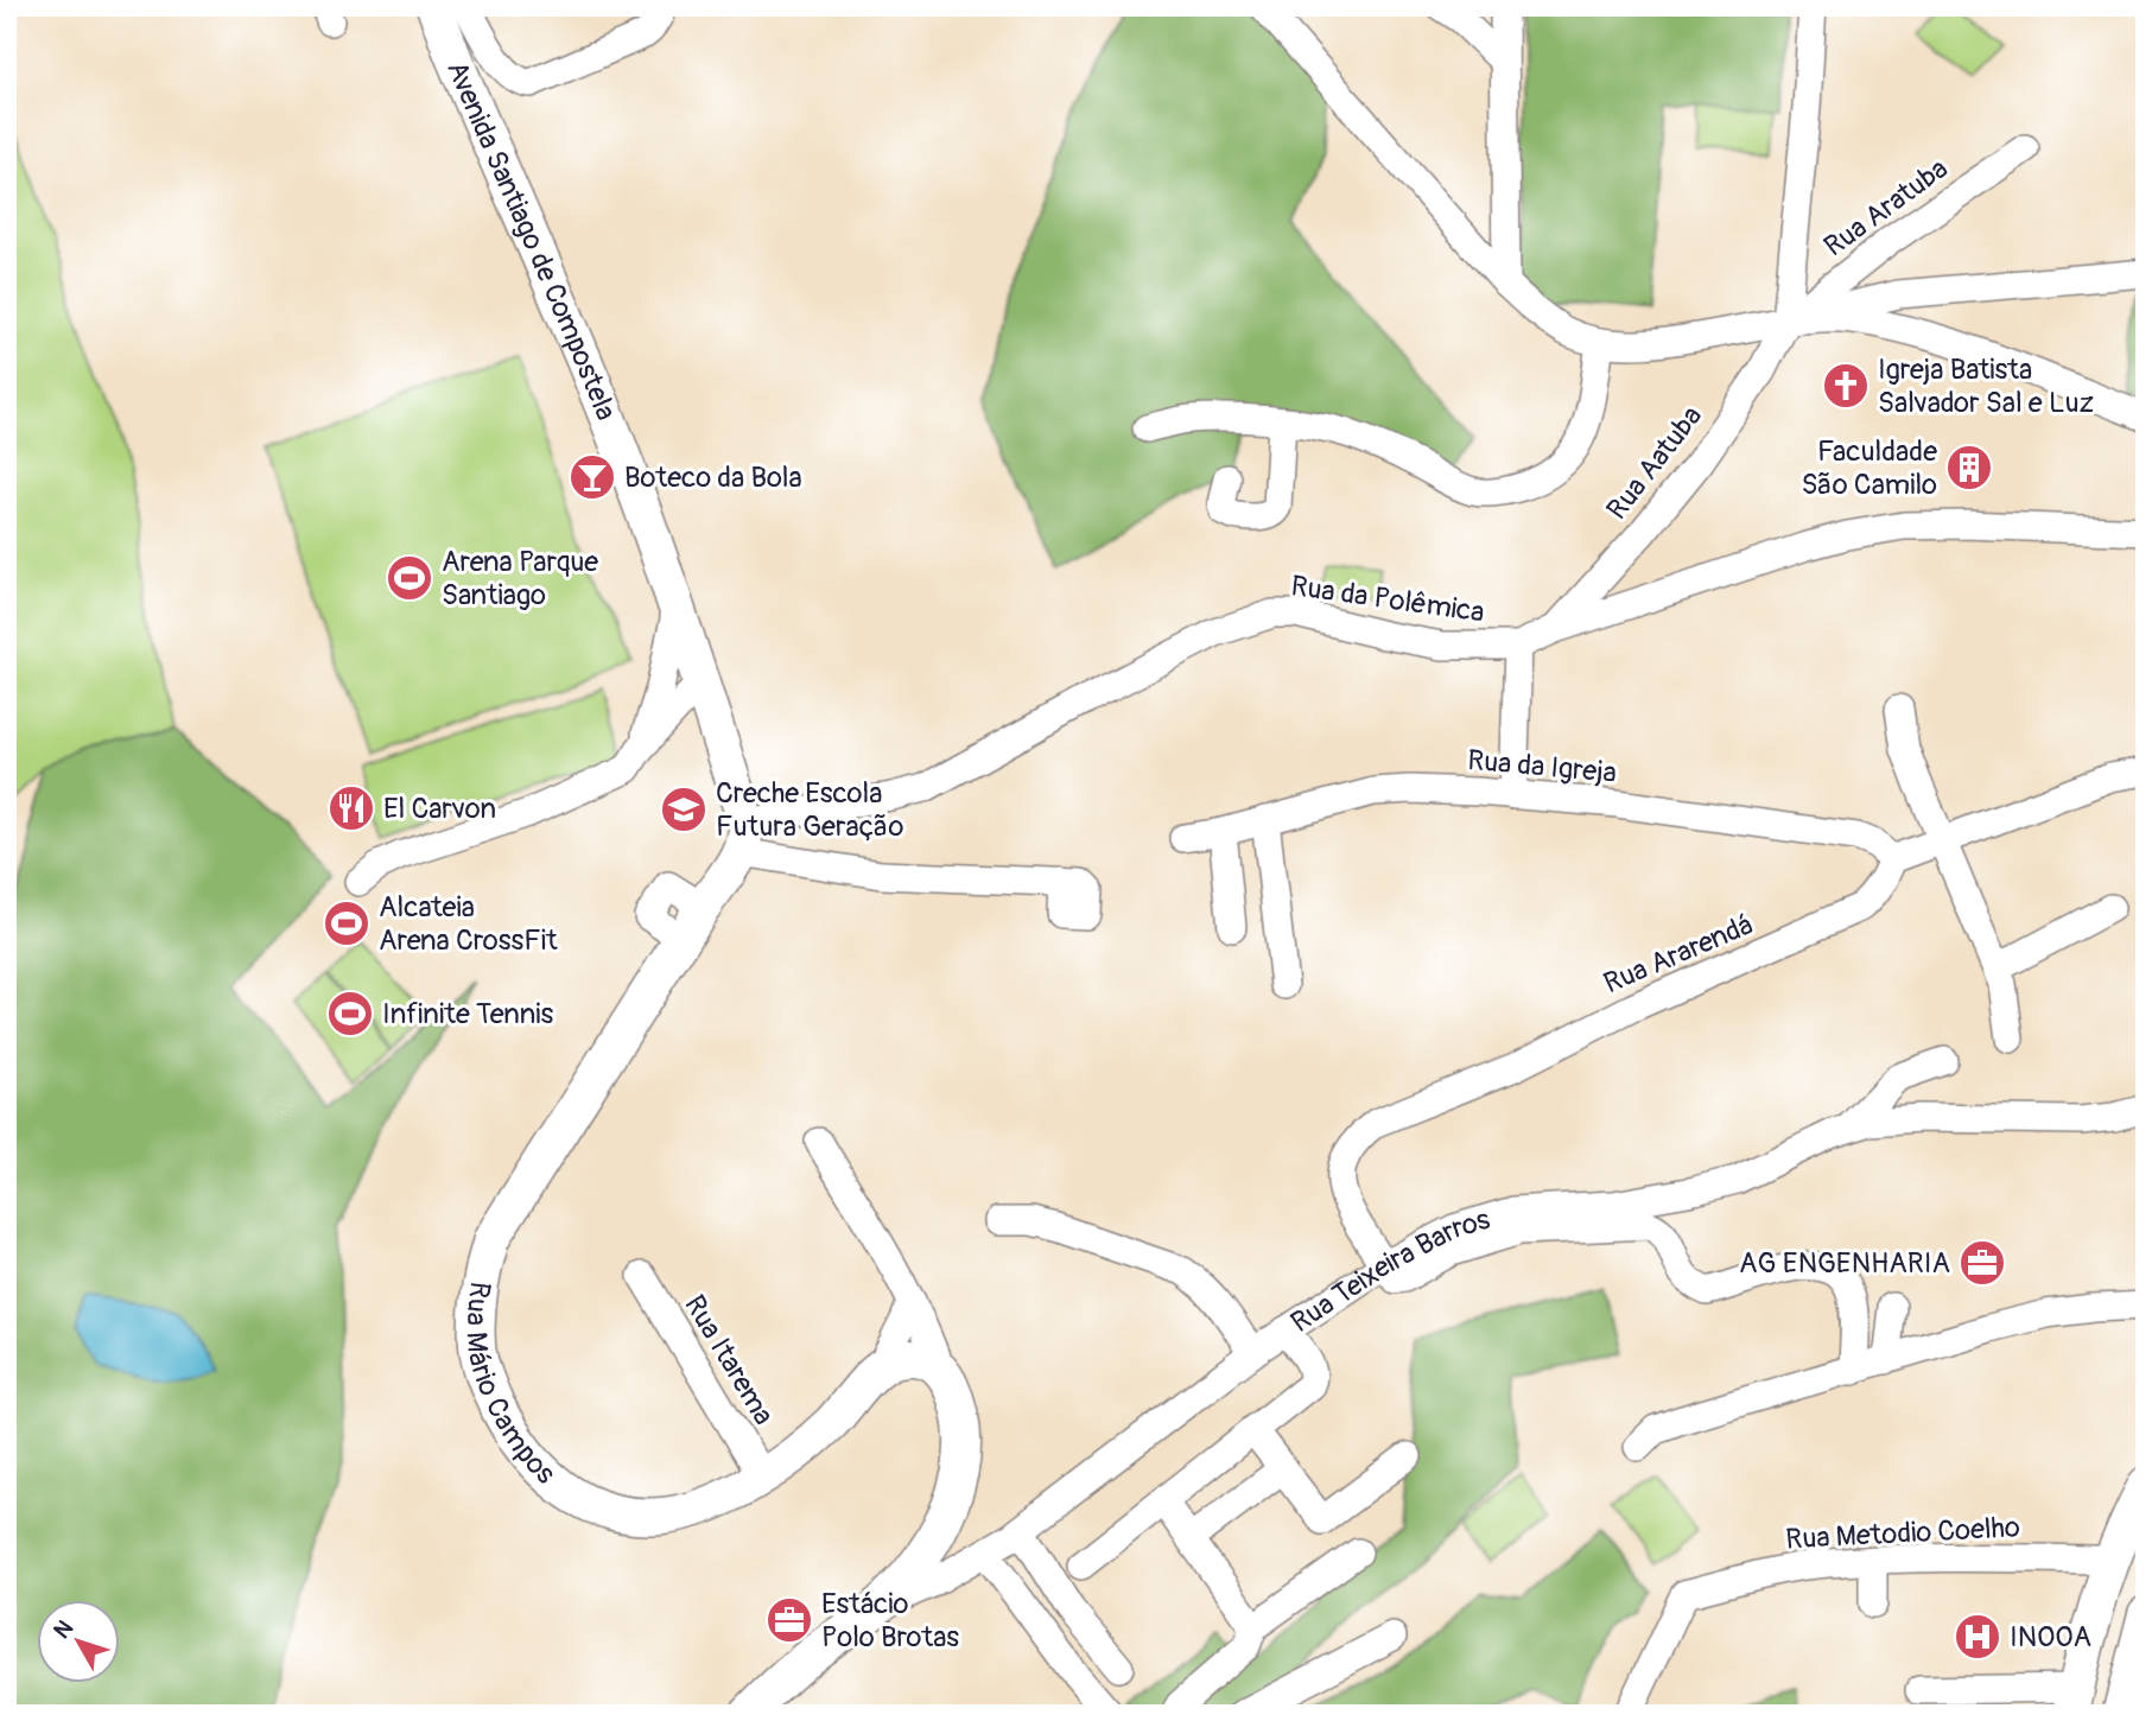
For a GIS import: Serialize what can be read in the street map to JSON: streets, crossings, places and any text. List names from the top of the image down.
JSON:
{
  "streets": {
    "main road": ["Avenida Santiago de Compostela", "Rua Teixeira Barros", "Rua Mário Campos"],
    "street": [
      "Rua Aratuba",
      "Rua Aatuba",
      "Rua da Polêmica",
      "Rua da Igreja",
      "Rua Ararendá",
      "Rua Itarema",
      "Rua Metodio Coelho"
    ]
  },
  "crossings": [
    ["Rua Aratuba", "Rua Aatuba"],
    ["Avenida Santiago de Compostela", "Rua da Polêmica"],
    ["Avenida Santiago de Compostela", "Rua Mário Campos"],
    ["Rua Aatuba", "Rua da Polêmica"],
    ["Rua da Polêmica", "Rua Mário Campos"],
    ["Rua da Igreja", "Rua Ararendá"],
    ["Rua Ararendá", "Rua Teixeira Barros"],
    ["Rua Itarema", "Rua Mário Campos"]
  ],
  "places": {
    "church": ["Igreja Batista Salvador Sal e Luz"],
    "building": ["Faculdade São Camilo"],
    "bar": ["Boteco da Bola"],
    "sports": ["Arena Parque Santiago", "Alcateia Arena CrossFit", "Infinite Tennis"],
    "restaurant": ["El Carvon"],
    "school or university": ["Creche Escola Futura Geração"],
    "office": ["AG ENGENHARIA", "Estácio Polo Brotas"],
    "hospital": ["INOOA"]
  },
  "north": "top left"
}
